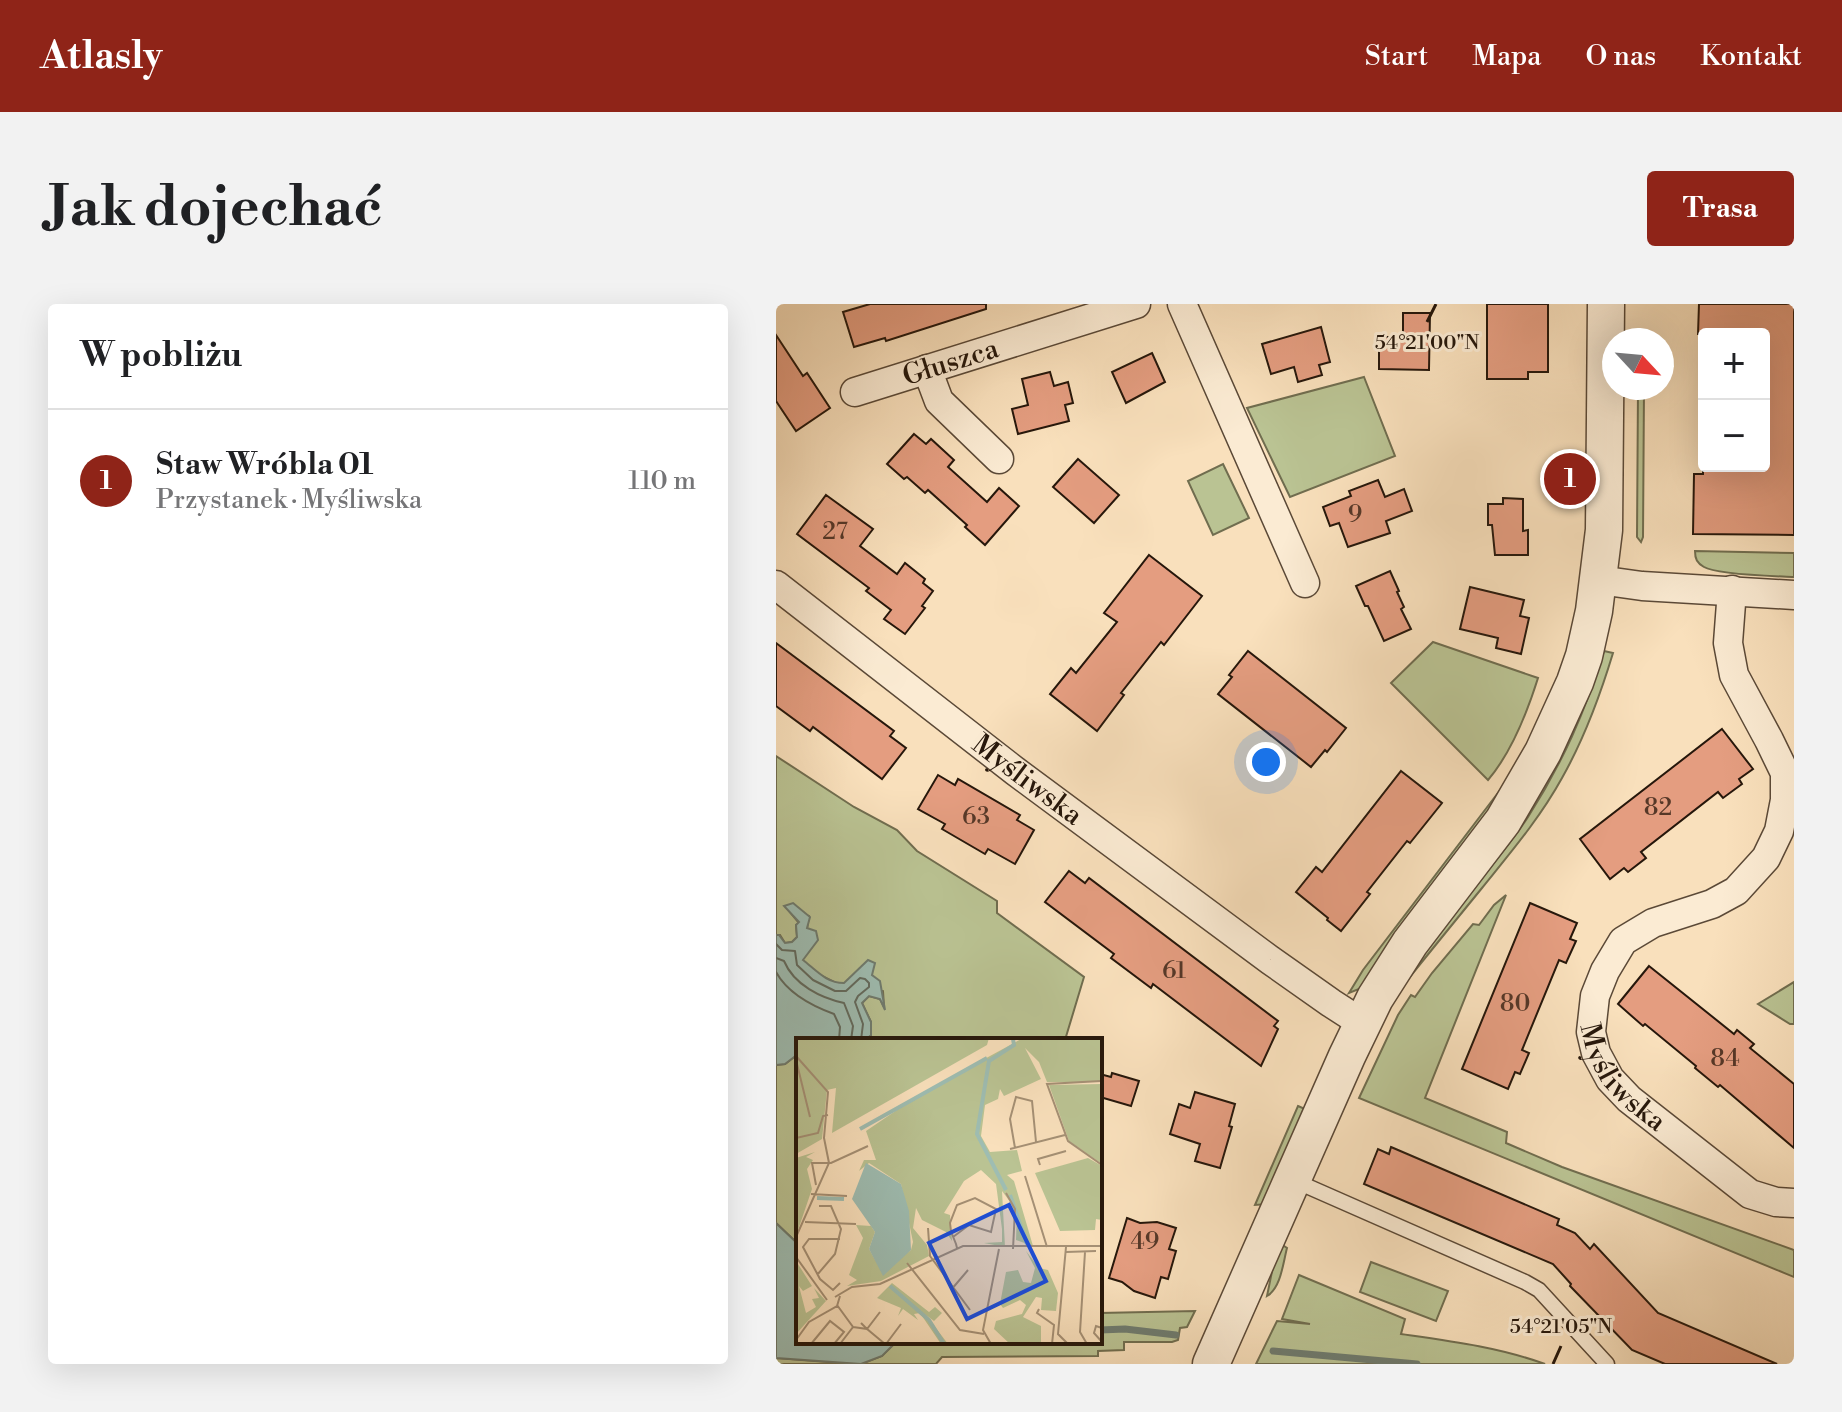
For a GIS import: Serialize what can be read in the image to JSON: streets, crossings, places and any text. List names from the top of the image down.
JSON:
{
  "streets": {
    "street": ["Głuszca", "Myśliwska"]
  },
  "house_numbers": [
    "9",
    "27",
    "82",
    "63",
    "61",
    "80",
    "84",
    "49"
  ],
  "north": "bottom right",
  "page": {
    "header": "Atlasly",
    "nav": [
      "Start",
      "Mapa",
      "O nas",
      "Kontakt"
    ],
    "buttons": "Trasa",
    "title": "Jak dojechać",
    "heading": "W pobliżu",
    "map_buttons": ["+", "−"],
    "list": [
      {
        "mark": "1",
        "name": "Staw Wróbla 01",
        "note": "Przystanek · Myśliwska",
        "value": "110 m"
      }
    ],
    "pins": "1"
  },
  "coordinates": ["54°21'00\"N", "54°21'05\"N"]
}
